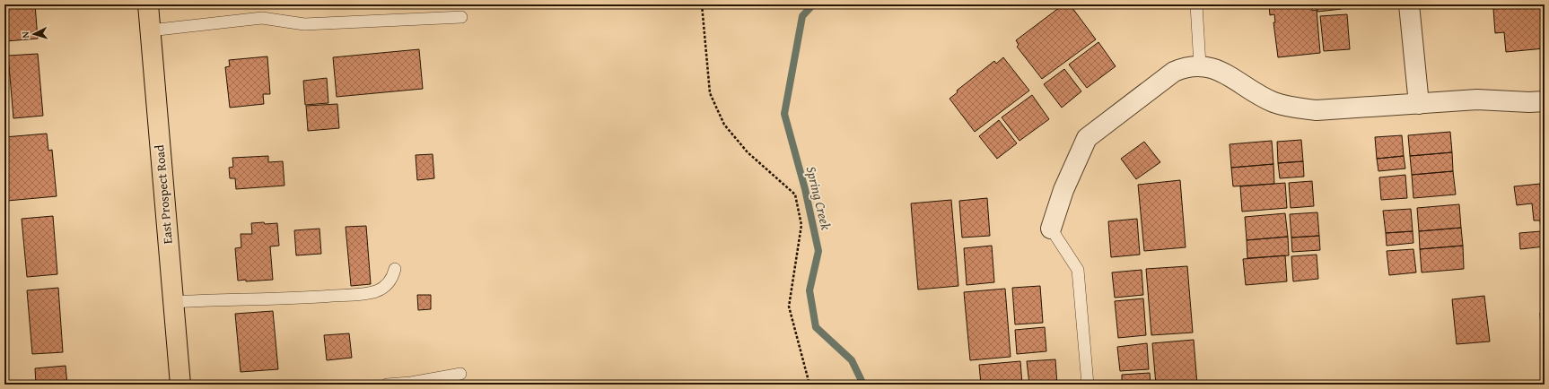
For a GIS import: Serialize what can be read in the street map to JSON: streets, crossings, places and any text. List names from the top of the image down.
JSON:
{
  "streets": {
    "main road": ["East Prospect Road"]
  },
  "water": ["Spring Creek"],
  "north": "left"
}
